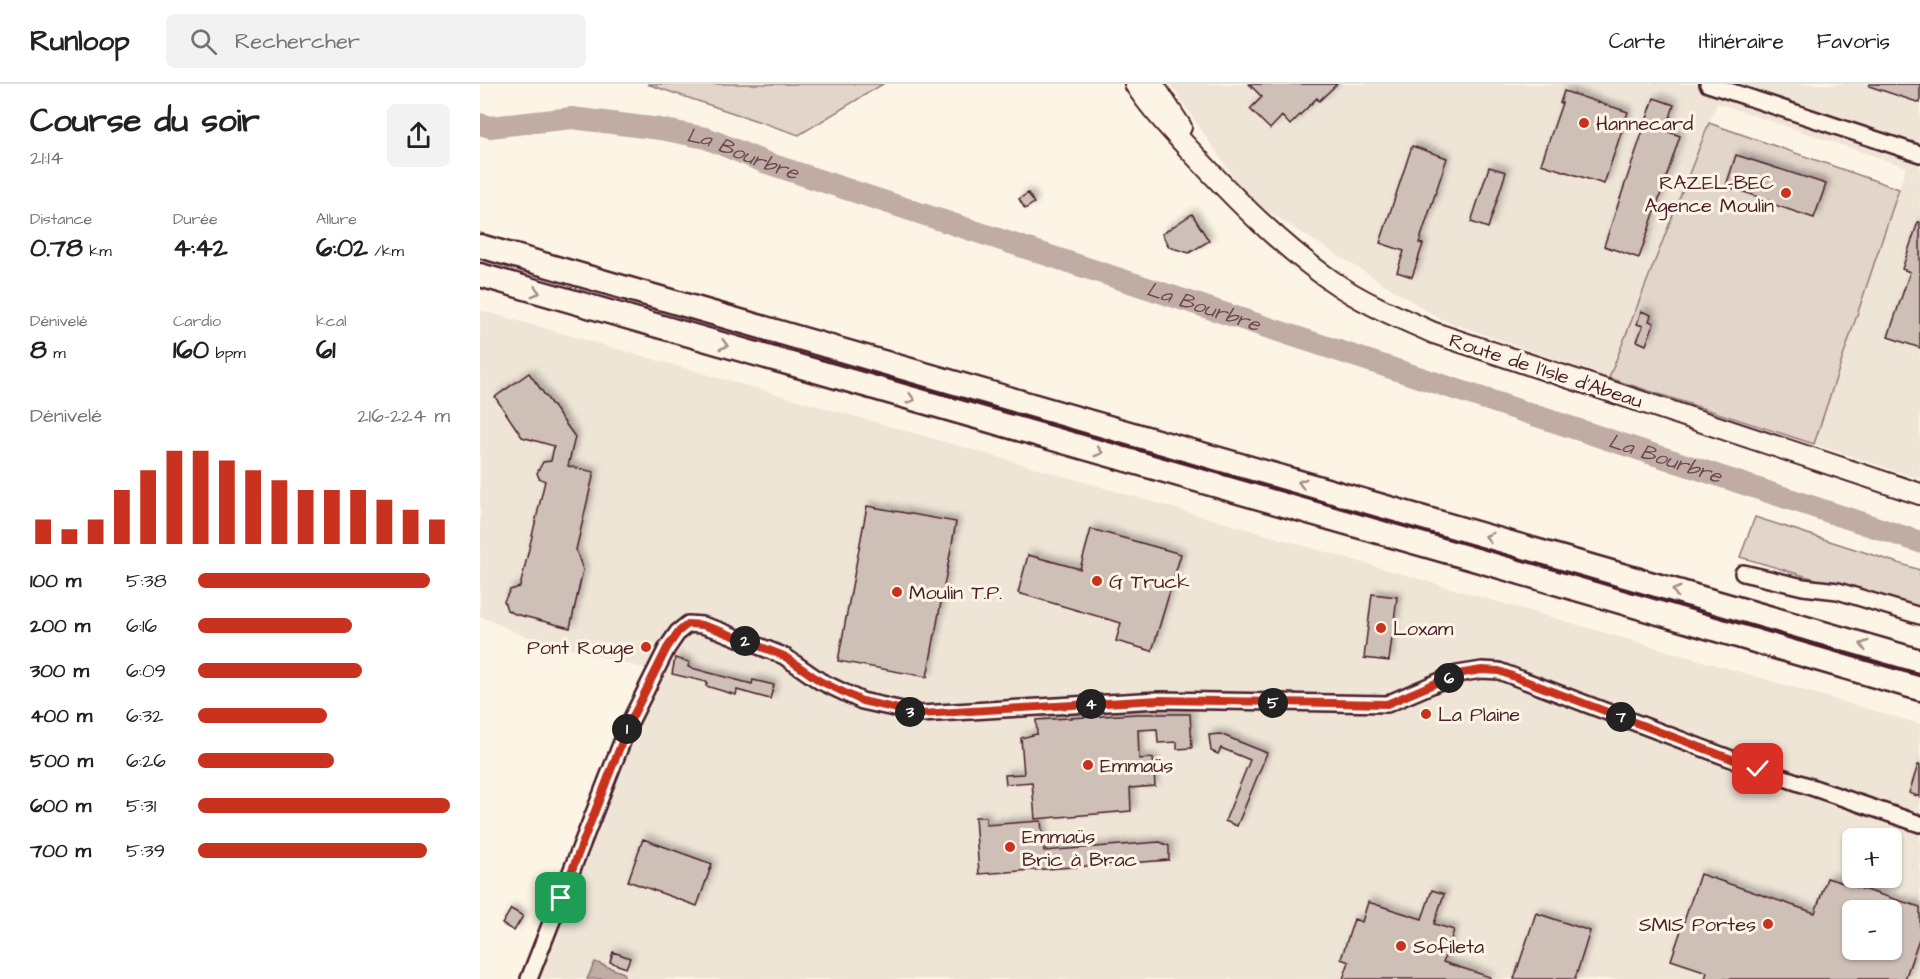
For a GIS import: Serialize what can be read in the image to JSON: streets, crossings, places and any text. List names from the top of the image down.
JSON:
{
  "streets": {
    "main road": ["Route de l'Isle d'Abeau"]
  },
  "water": ["La Bourbre"],
  "places": [
    "Hannecard",
    "RAZEL-BEC Agence Moulin",
    "G Truck",
    "Moulin T.P.",
    "Loxam",
    "Pont Rouge",
    "La Plaine",
    "Emmaüs",
    "Emmaüs Bric à Brac",
    "SMIS Portes",
    "Sofileta"
  ],
  "page": {
    "header": "Runloop",
    "search": "Rechercher",
    "nav": ["Carte", "Itinéraire", "Favoris"],
    "heading": ["Course du soir", "21:14"],
    "stats": [
      ["Distance", "0.78 km"],
      ["Durée", "4:42"],
      ["Allure", "6:02 /km"],
      ["Dénivelé", "8 m"],
      ["Cardio", "160 bpm"],
      ["kcal", "61"]
    ],
    "chart": ["Dénivelé", "216–224 m"],
    "list": [
      {
        "name": "100 m",
        "note": "5:38"
      },
      {
        "name": "200 m",
        "note": "6:16"
      },
      {
        "name": "300 m",
        "note": "6:09"
      },
      {
        "name": "400 m",
        "note": "6:32"
      },
      {
        "name": "500 m",
        "note": "6:26"
      },
      {
        "name": "600 m",
        "note": "5:31"
      },
      {
        "name": "700 m",
        "note": "5:39"
      }
    ],
    "pins": [
      "2",
      "6",
      "5",
      "4",
      "3",
      "7",
      "1"
    ],
    "map_buttons": ["+", "−"]
  }
}
